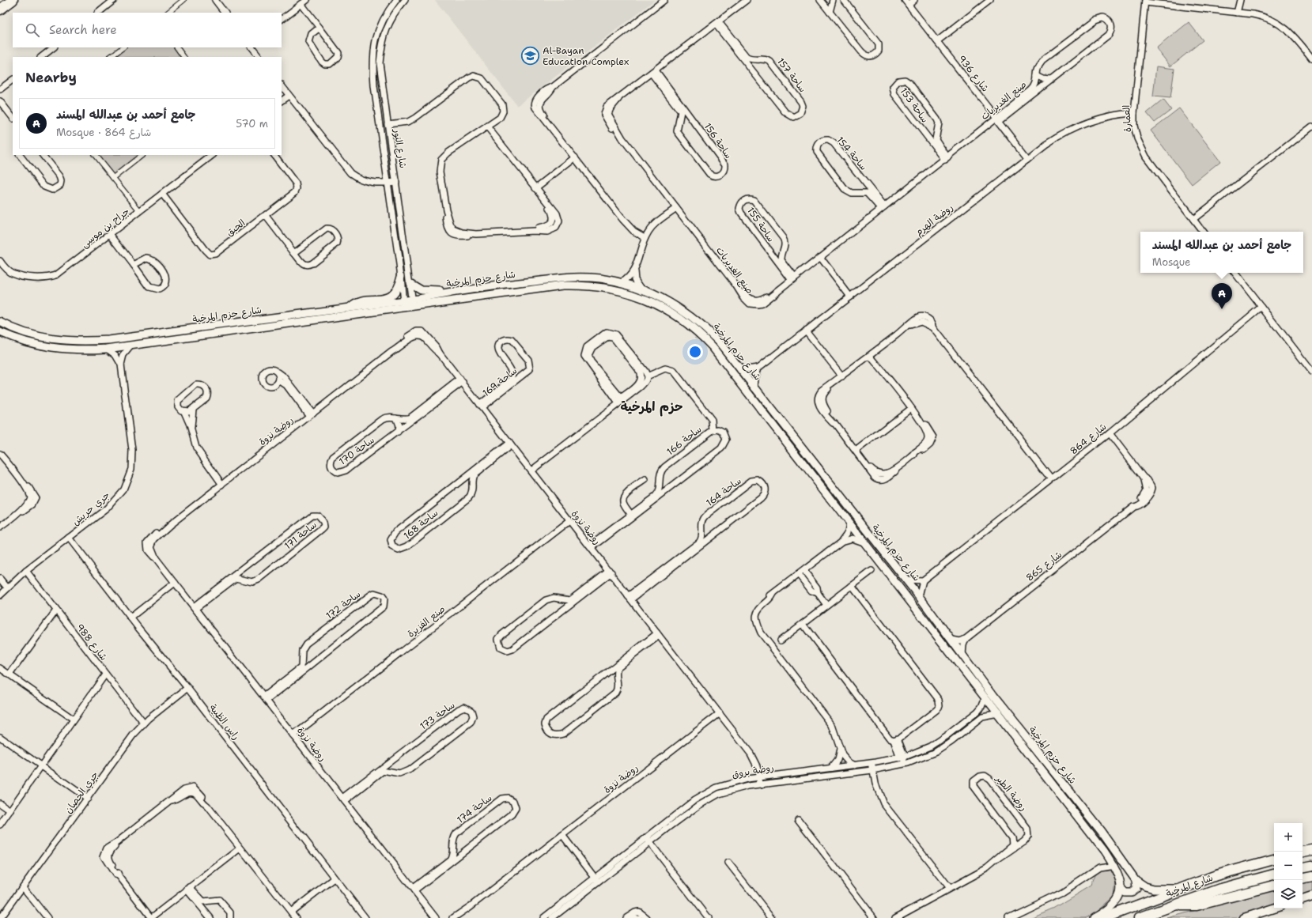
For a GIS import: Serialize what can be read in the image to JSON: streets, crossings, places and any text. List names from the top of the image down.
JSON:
{
  "streets": {
    "highway": ["شارع المرخية"],
    "street": [
      "شارع 936",
      "ساحة 157",
      "صنع الغديريات",
      "ساحة 153",
      "العمارة",
      "ساحة 156",
      "شارع النور",
      "ساحة 154",
      "روضة الهرم",
      "ساحة 155",
      "جراح بن موسى",
      "الحبق",
      "شارع حزم المرخية",
      "ساحة 169",
      "روضة نزوة",
      "شارع 864",
      "ساحة 166",
      "ساحة 170",
      "ساحة 164",
      "جري حريش",
      "ساحة 168",
      "ساحة 171",
      "شارع 865",
      "ساحة 172",
      "صنع الفزيرة",
      "شارع 988",
      "ساحة 173",
      "راس الظبية",
      "روضة بروق",
      "جري الحصان",
      "روضة الطير",
      "ساحة 174"
    ]
  },
  "crossings": [
    ["شارع 936", "صنع الغديريات"],
    ["شارع 936", "روضة الهرم"],
    ["ساحة 157", "صنع الغديريات"],
    ["صنع الغديريات", "ساحة 153"],
    ["صنع الغديريات", "ساحة 156"],
    ["صنع الغديريات", "ساحة 154"],
    ["صنع الغديريات", "ساحة 155"],
    ["العمارة", "روضة الهرم"],
    ["شارع النور", "شارع حزم المرخية"],
    ["جراح بن موسى", "الحبق"],
    ["شارع حزم المرخية", "روضة بروق"],
    ["شارع حزم المرخية", "شارع المرخية"],
    ["ساحة 169", "روضة نزوة"],
    ["روضة نزوة", "ساحة 166"],
    ["روضة نزوة", "ساحة 170"],
    ["روضة نزوة", "ساحة 164"],
    ["روضة نزوة", "ساحة 168"],
    ["روضة نزوة", "ساحة 171"],
    ["روضة نزوة", "ساحة 172"],
    ["روضة نزوة", "صنع الفزيرة"],
    ["روضة نزوة", "ساحة 173"],
    ["روضة نزوة", "روضة بروق"],
    ["روضة نزوة", "ساحة 174"],
    ["شارع 864", "شارع 865"],
    ["جري حريش", "شارع 988"],
    ["جري حريش", "راس الظبية"],
    ["شارع 988", "جري الحصان"],
    ["راس الظبية", "جري الحصان"]
  ],
  "districts": ["حزم المرخية"],
  "places": {
    "school or university": ["Al-Bayan Education Complex"]
  },
  "page": {
    "search": "Search here",
    "heading": "Nearby",
    "list": [
      {
        "mark": "A",
        "name": "جامع أحمد بن عبدالله المسند",
        "note": "Mosque · شارع 864",
        "value": "570 m"
      }
    ],
    "popup": ["جامع أحمد بن عبدالله المسند", "Mosque"],
    "pins": "A",
    "map_buttons": ["+", "−"]
  }
}
